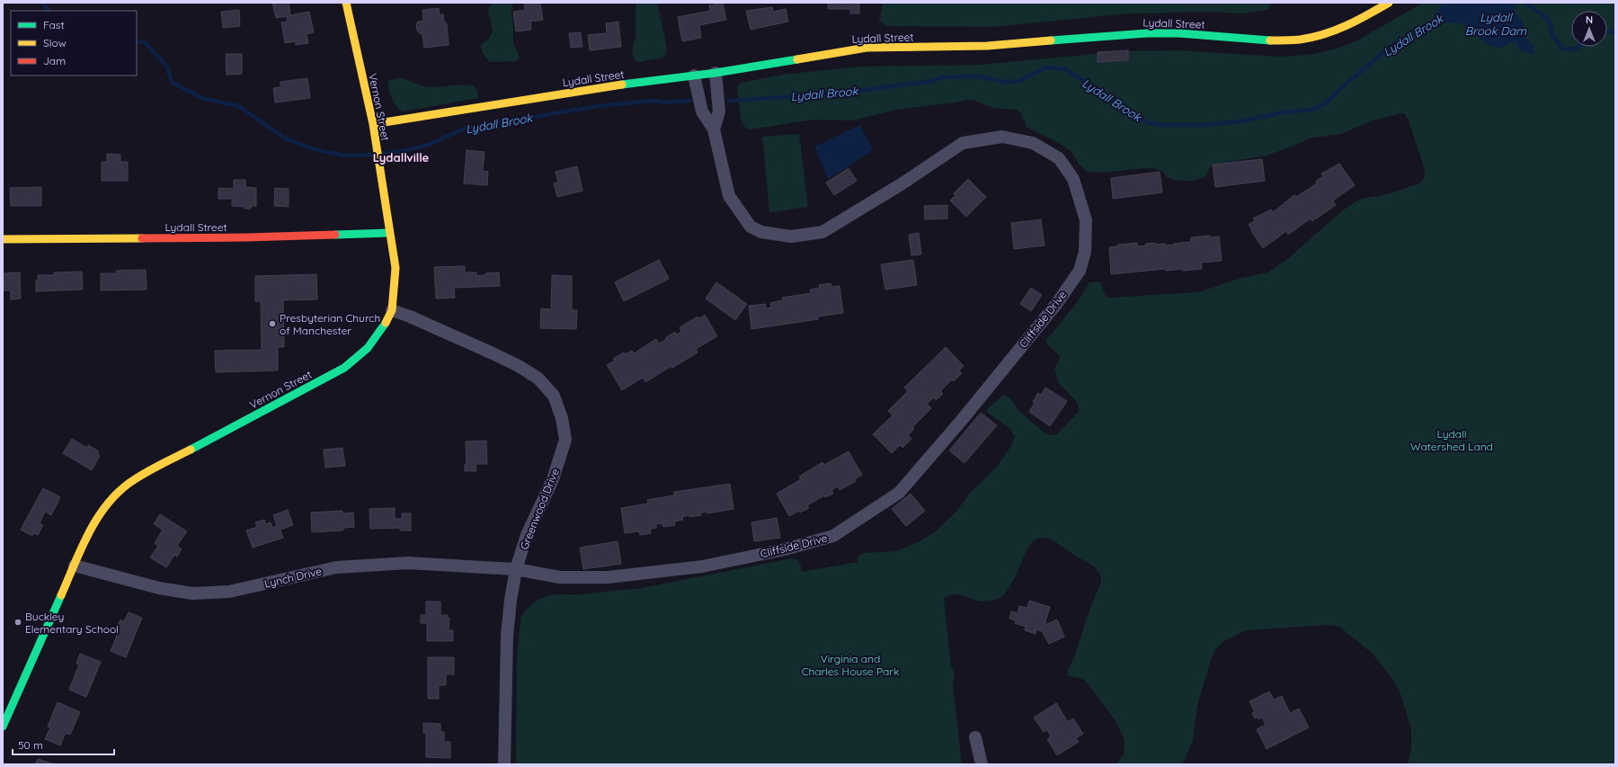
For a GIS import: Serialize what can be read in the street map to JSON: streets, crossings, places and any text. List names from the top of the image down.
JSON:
{
  "streets": {
    "street": [
      "Lydall Street",
      "Vernon Street",
      "Cliffside Drive",
      "Greenwood Drive",
      "Lynch Drive"
    ]
  },
  "crossings": [
    ["Lydall Street", "Vernon Street"],
    ["Lydall Street", "Cliffside Drive"],
    ["Vernon Street", "Greenwood Drive"],
    ["Vernon Street", "Lynch Drive"],
    ["Cliffside Drive", "Greenwood Drive"],
    ["Cliffside Drive", "Lynch Drive"],
    ["Greenwood Drive", "Lynch Drive"]
  ],
  "districts": ["Lydallville"],
  "water": ["Lydall Brook Dam", "Lydall Brook"],
  "parks": ["Lydall Watershed Land", "Virginia and Charles House Park"],
  "places": ["Presbyterian Church of Manchester", "Buckley Elementary School"],
  "legend": ["Fast", "Slow", "Jam"],
  "scale_bar": "50 m",
  "north": "top"
}
